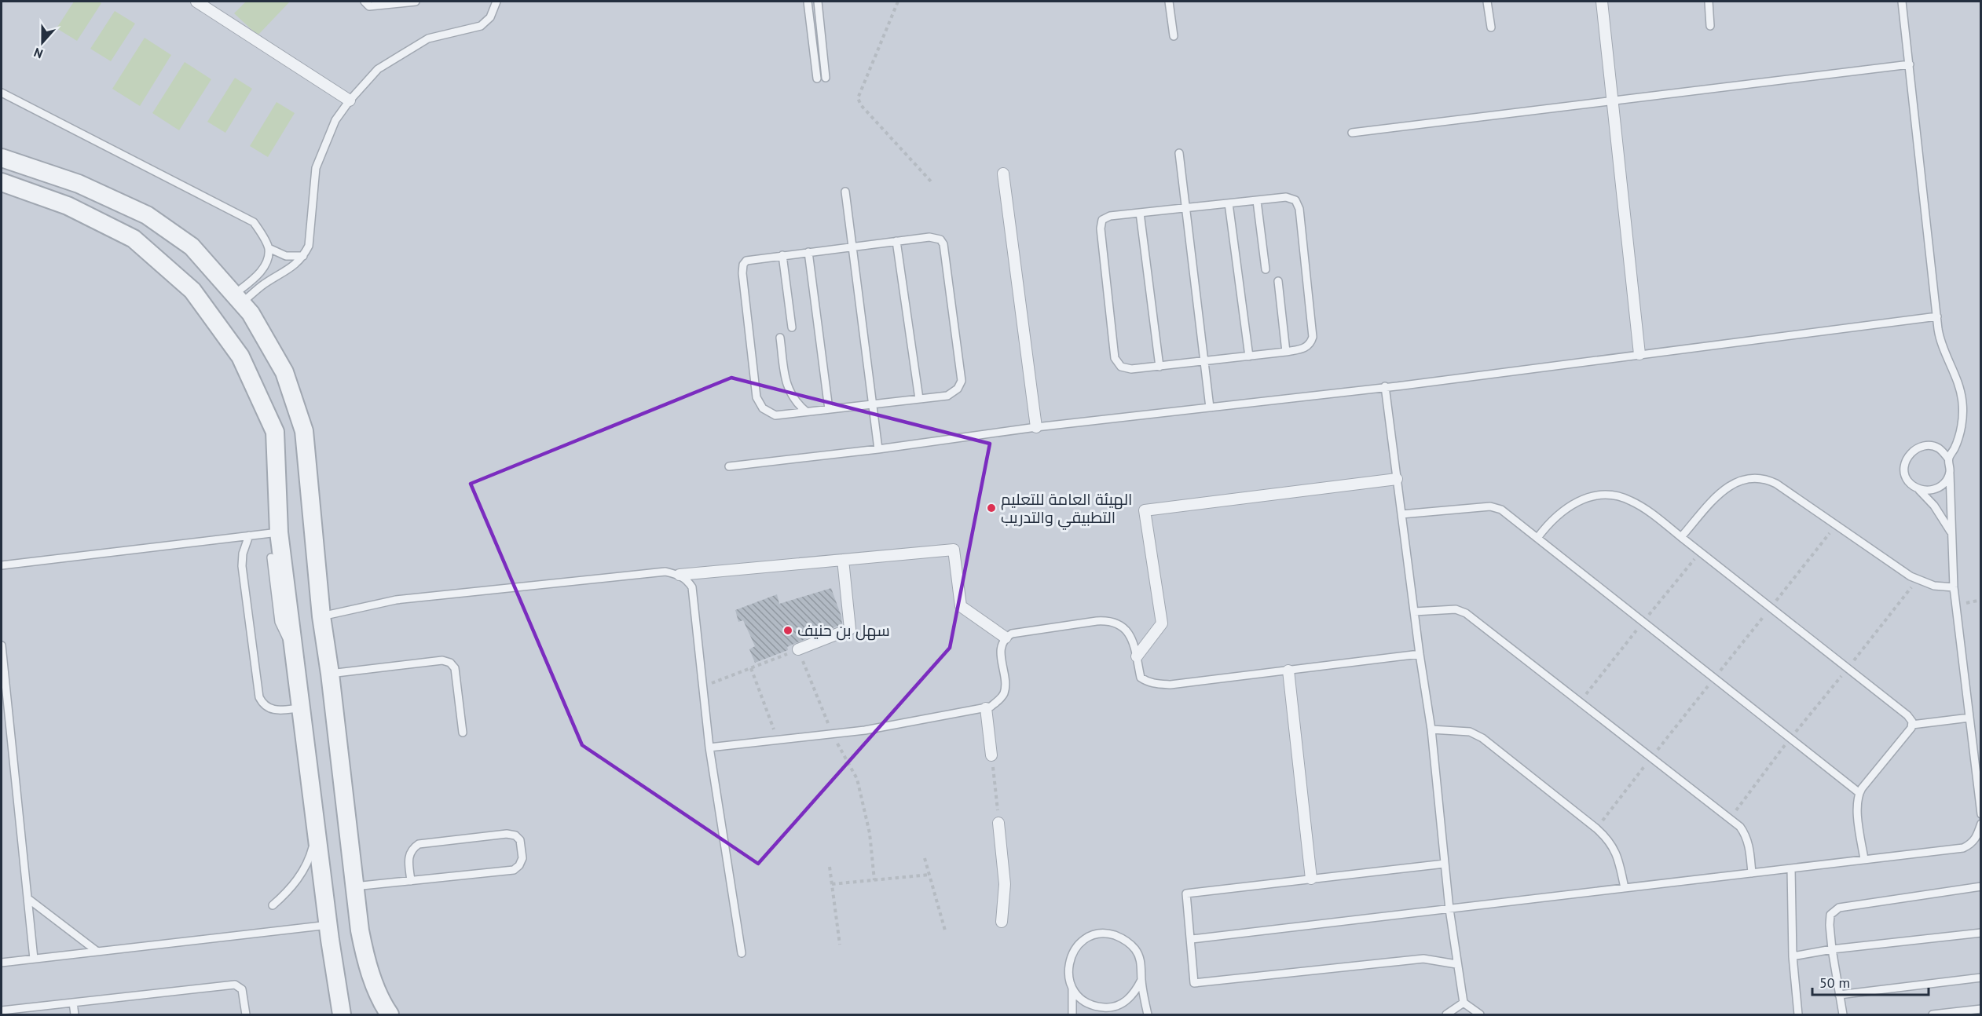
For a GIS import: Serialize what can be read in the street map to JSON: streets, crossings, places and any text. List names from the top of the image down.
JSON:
{
  "places": ["الهيئة العامة للتعليم التطبيقي والتدريب", "سهل بن حنيف"],
  "scale_bar": "50 m",
  "north": "bottom"
}
